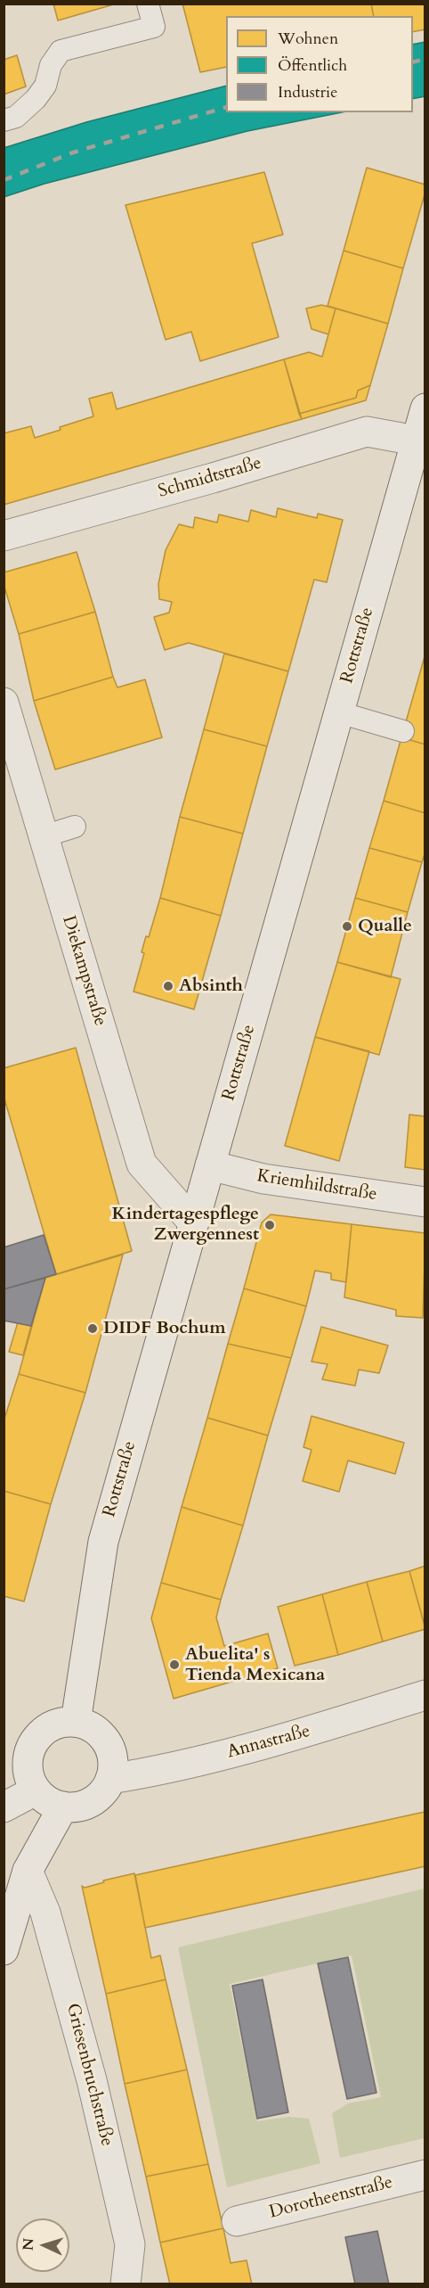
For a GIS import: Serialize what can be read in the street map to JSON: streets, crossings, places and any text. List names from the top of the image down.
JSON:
{
  "streets": {
    "street": [
      "Schmidtstraße",
      "Rottstraße",
      "Diekampstraße",
      "Kriemhildstraße",
      "Annastraße",
      "Griesenbruchstraße",
      "Dorotheenstraße"
    ]
  },
  "crossings": [
    ["Schmidtstraße", "Rottstraße"],
    ["Rottstraße", "Diekampstraße"],
    ["Rottstraße", "Kriemhildstraße"],
    ["Rottstraße", "Annastraße"]
  ],
  "places": [
    "Qualle",
    "Absinth",
    "Kindertagespflege Zwergennest",
    "DIDF Bochum",
    "Abuelita' s Tienda Mexicana"
  ],
  "legend": ["Wohnen", "Öffentlich", "Industrie"],
  "north": "left"
}
